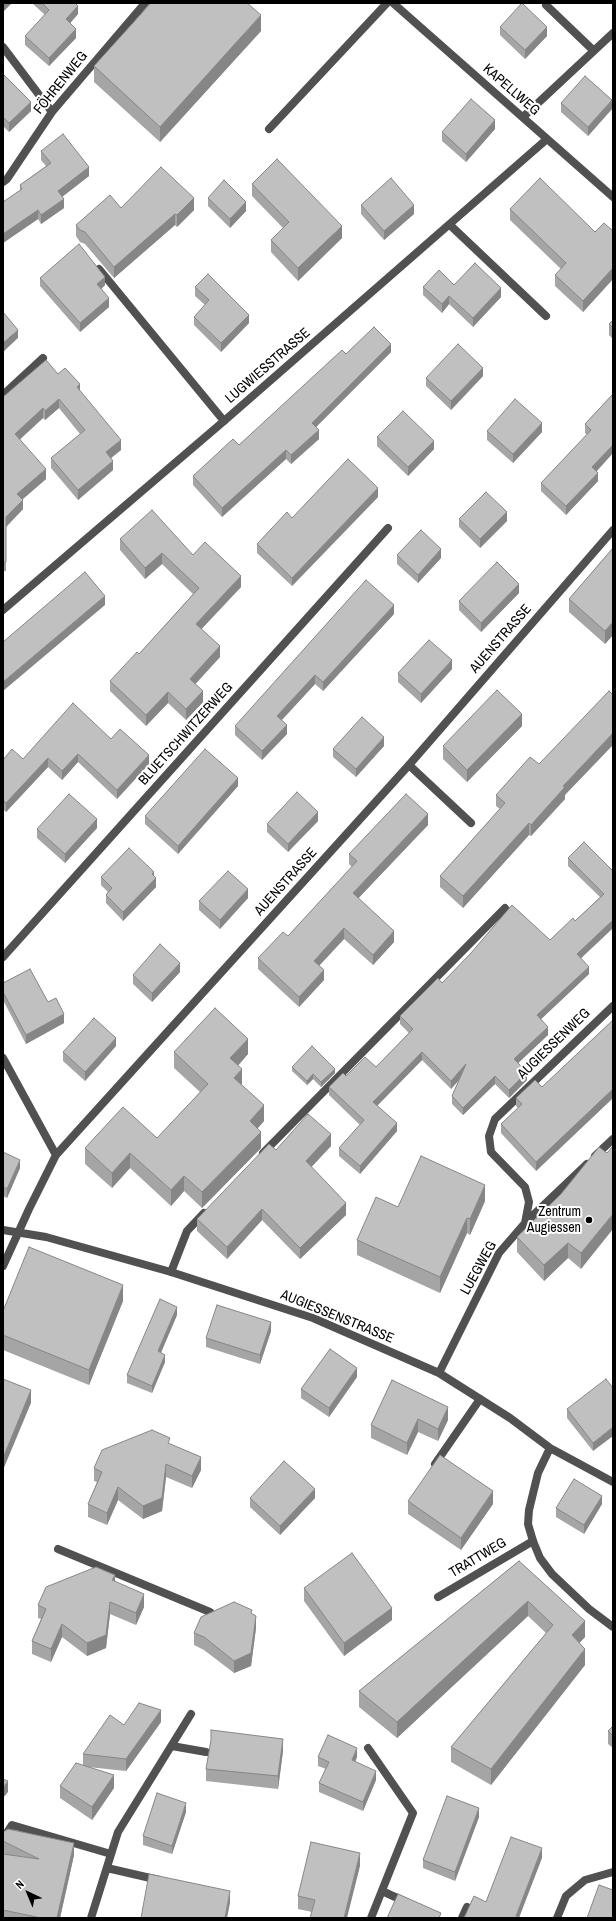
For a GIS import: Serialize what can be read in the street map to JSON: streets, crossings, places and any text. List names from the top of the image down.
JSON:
{
  "streets": {
    "street": [
      "FÖHRENWEG",
      "KAPELLWEG",
      "LUGWIESSTRASSE",
      "AUENSTRASSE",
      "BLUETSCHWITZERWEG",
      "AUGIESSENWEG",
      "LUEGWEG",
      "AUGIESSENSTRASSE",
      "TRATTWEG"
    ]
  },
  "crossings": [
    ["KAPELLWEG", "LUGWIESSTRASSE"],
    ["AUENSTRASSE", "AUGIESSENSTRASSE"],
    ["AUGIESSENWEG", "LUEGWEG"],
    ["LUEGWEG", "AUGIESSENSTRASSE"]
  ],
  "places": ["Zentrum Augiessen"],
  "north": "top left"
}
